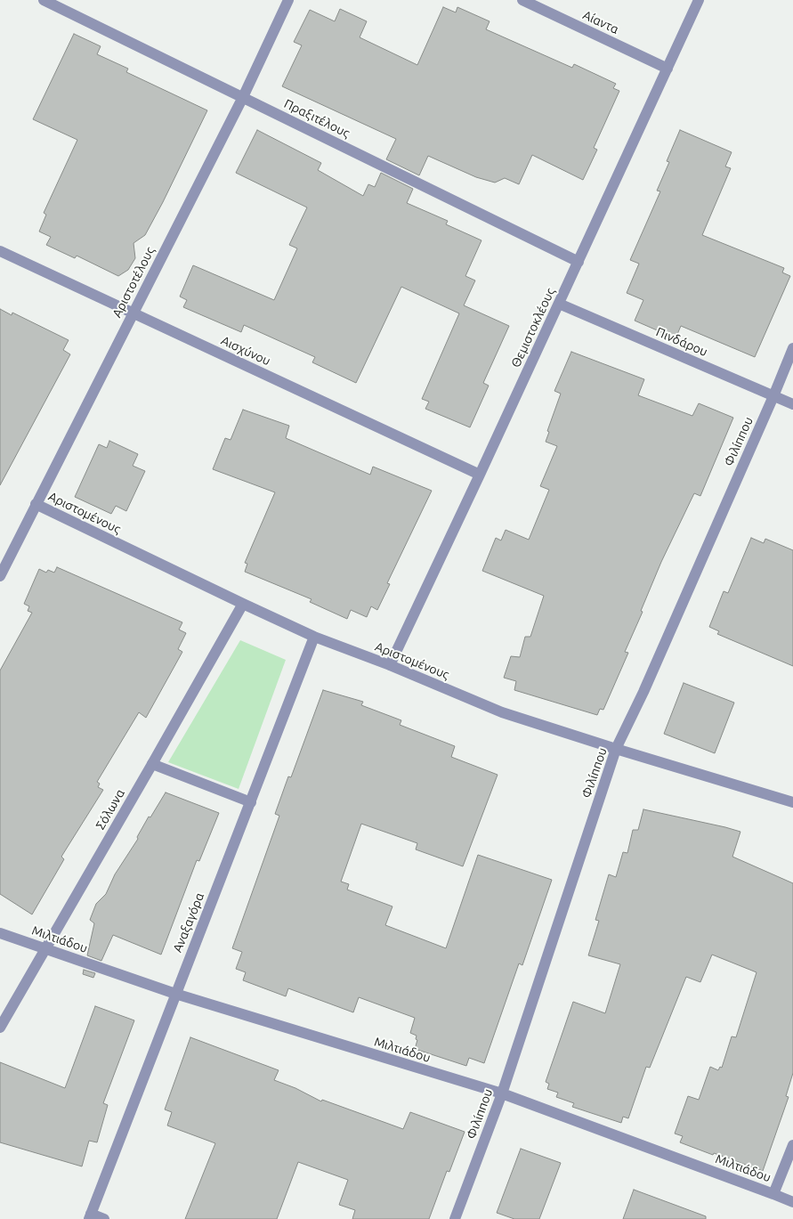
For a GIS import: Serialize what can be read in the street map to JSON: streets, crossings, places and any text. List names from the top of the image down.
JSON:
{
  "streets": {
    "street": [
      "Αίαντα",
      "Πραξιτέλους",
      "Αριστοτέλους",
      "Θεμιστοκλέους",
      "Πινδάρου",
      "Αισχύνου",
      "Φιλίππου",
      "Αριστομένους",
      "Σόλωνα",
      "Αναξαγόρα",
      "Μιλτιάδου"
    ]
  },
  "crossings": [
    ["Αίαντα", "Θεμιστοκλέους"],
    ["Πραξιτέλους", "Αριστοτέλους"],
    ["Πραξιτέλους", "Θεμιστοκλέους"],
    ["Αριστοτέλους", "Αισχύνου"],
    ["Αριστοτέλους", "Αριστομένους"],
    ["Θεμιστοκλέους", "Πινδάρου"],
    ["Θεμιστοκλέους", "Αισχύνου"],
    ["Θεμιστοκλέους", "Αριστομένους"],
    ["Πινδάρου", "Φιλίππου"],
    ["Φιλίππου", "Αριστομένους"],
    ["Φιλίππου", "Μιλτιάδου"],
    ["Αριστομένους", "Σόλωνα"],
    ["Αριστομένους", "Αναξαγόρα"],
    ["Σόλωνα", "Μιλτιάδου"],
    ["Αναξαγόρα", "Μιλτιάδου"]
  ]
}
